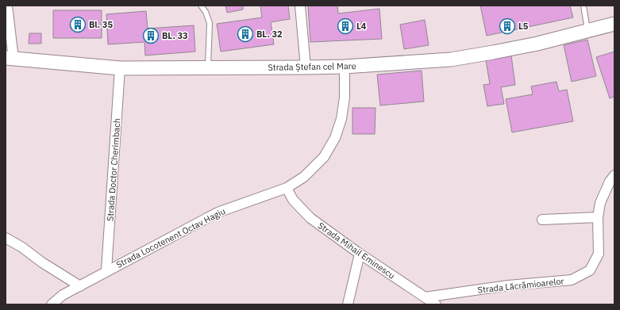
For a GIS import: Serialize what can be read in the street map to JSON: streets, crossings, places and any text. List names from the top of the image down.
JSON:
{
  "streets": {
    "street": [
      "Strada Ștefan cel Mare",
      "Strada Doctor Cherimbach",
      "Strada Locotenent Octav Hagiu",
      "Strada Mihail Eminescu",
      "Strada Lăcrămioarelor"
    ]
  },
  "crossings": [
    ["Strada Ștefan cel Mare", "Strada Doctor Cherimbach"],
    ["Strada Ștefan cel Mare", "Strada Locotenent Octav Hagiu"],
    ["Strada Doctor Cherimbach", "Strada Locotenent Octav Hagiu"],
    ["Strada Locotenent Octav Hagiu", "Strada Mihail Eminescu"],
    ["Strada Mihail Eminescu", "Strada Lăcrămioarelor"]
  ],
  "places": {
    "building": [
      "Bl. 35",
      "L4",
      "L5",
      "BL. 32",
      "BL. 33"
    ]
  }
}
